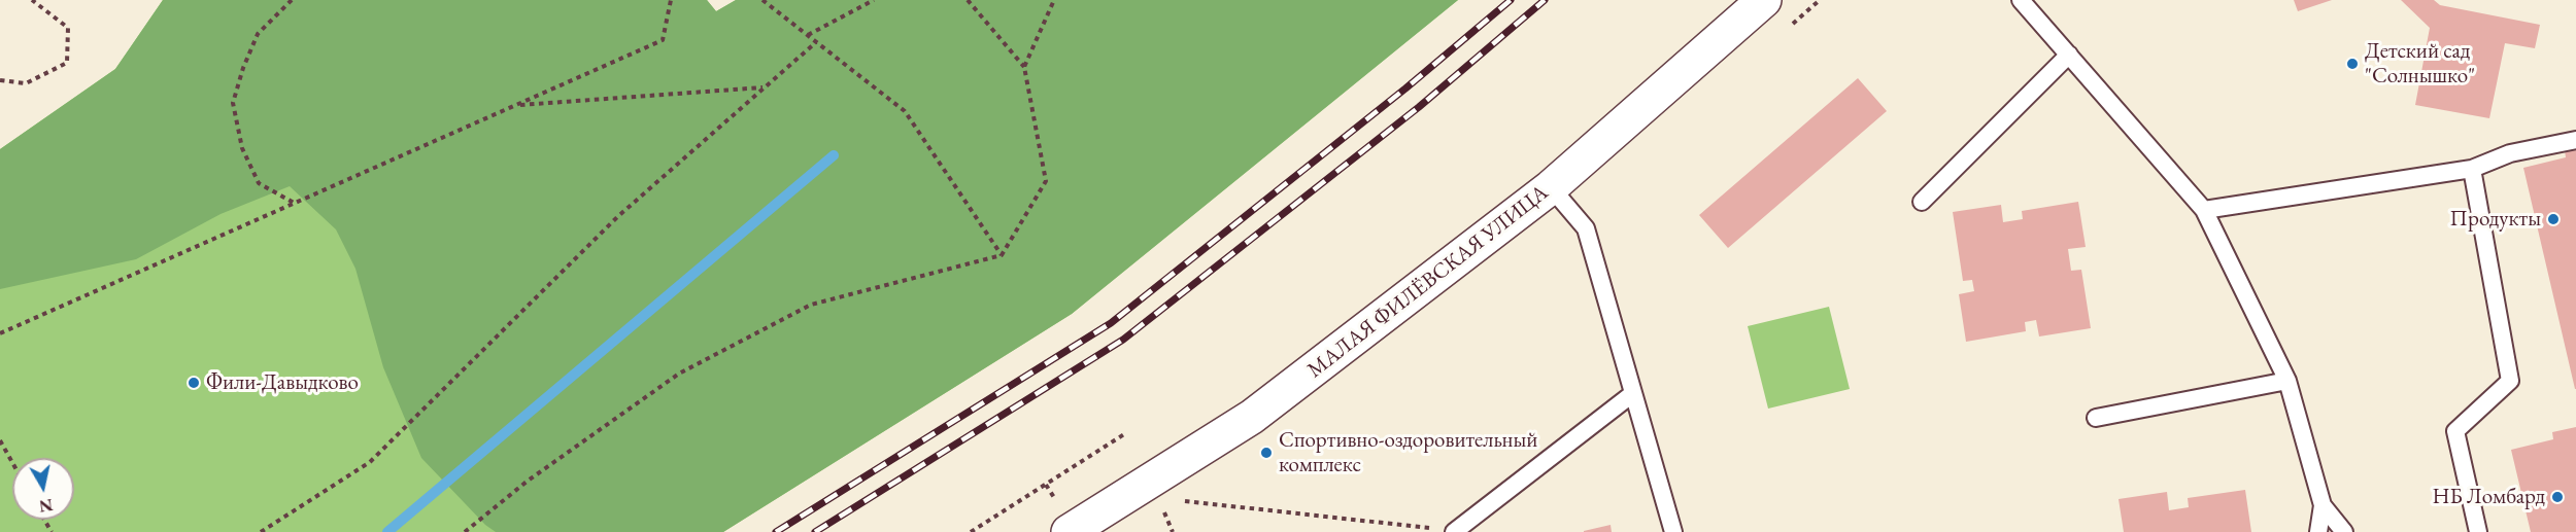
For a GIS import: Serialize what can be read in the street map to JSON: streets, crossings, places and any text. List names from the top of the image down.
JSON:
{
  "streets": {
    "street": ["МАЛАЯ ФИЛЁВСКАЯ УЛИЦА"]
  },
  "places": [
    "Детский сад \"Солнышко\"",
    "Продукты",
    "Фили-Давыдково",
    "Спортивно-оздоровительный комплекс",
    "НБ Ломбард"
  ],
  "north": "bottom"
}
